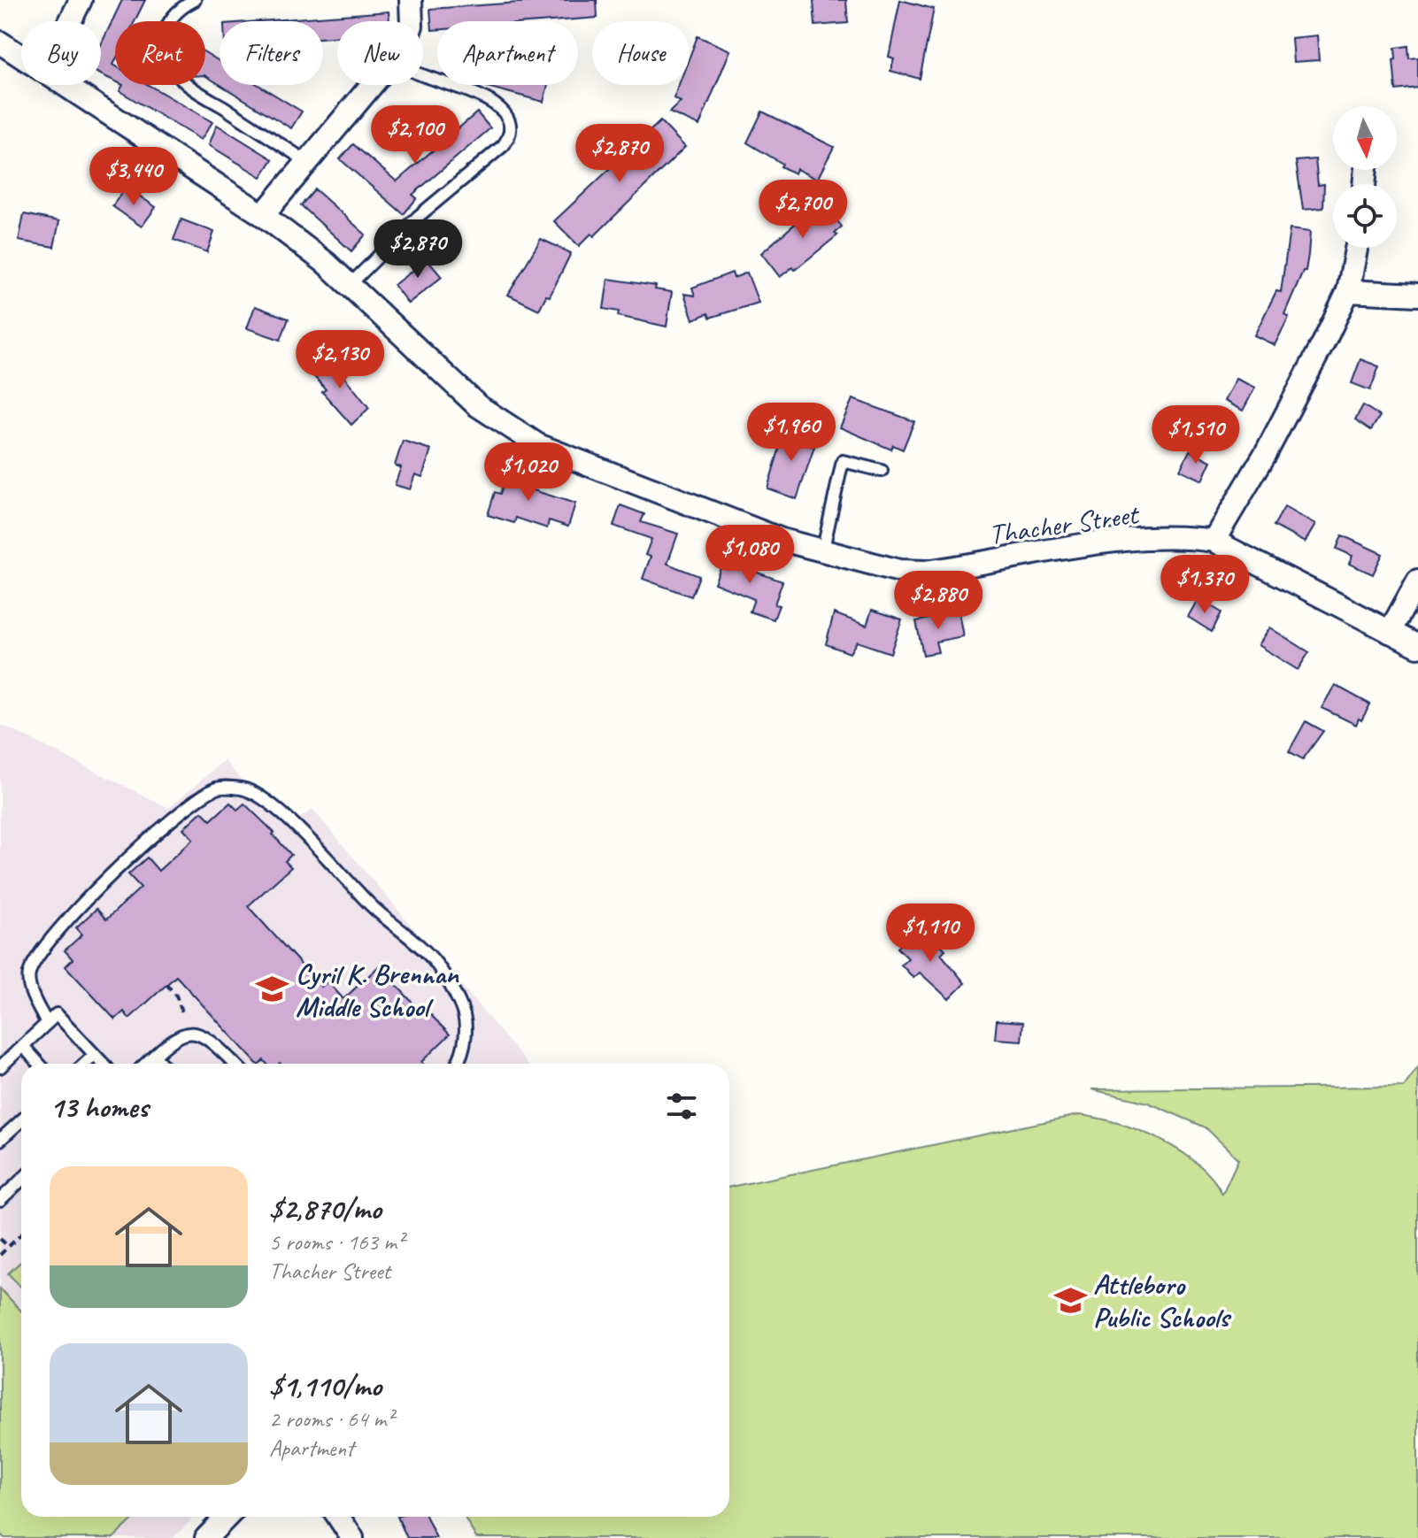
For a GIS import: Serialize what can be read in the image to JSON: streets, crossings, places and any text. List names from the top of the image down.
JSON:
{
  "streets": {
    "street": ["Thacher Street"]
  },
  "places": {
    "school or university": ["Cyril K. Brennan Middle School", "Attleboro Public Schools"]
  },
  "north": "bottom",
  "page": {
    "chip": [
      "Buy",
      "Rent",
      "Filters",
      "New",
      "Apartment",
      "House"
    ],
    "price": [
      "$2,100",
      "$2,870",
      "$3,440",
      "$2,700",
      "$2,870",
      "$2,130",
      "$1,960",
      "$1,510",
      "$1,020",
      "$1,080",
      "$1,370",
      "$2,880",
      "$1,110"
    ],
    "heading": "13 homes",
    "list": [
      {
        "name": "$2,870/mo",
        "note": "5 rooms · 163 m² · Thacher Street"
      },
      {
        "name": "$1,110/mo",
        "note": "2 rooms · 64 m² · Apartment"
      }
    ]
  }
}
